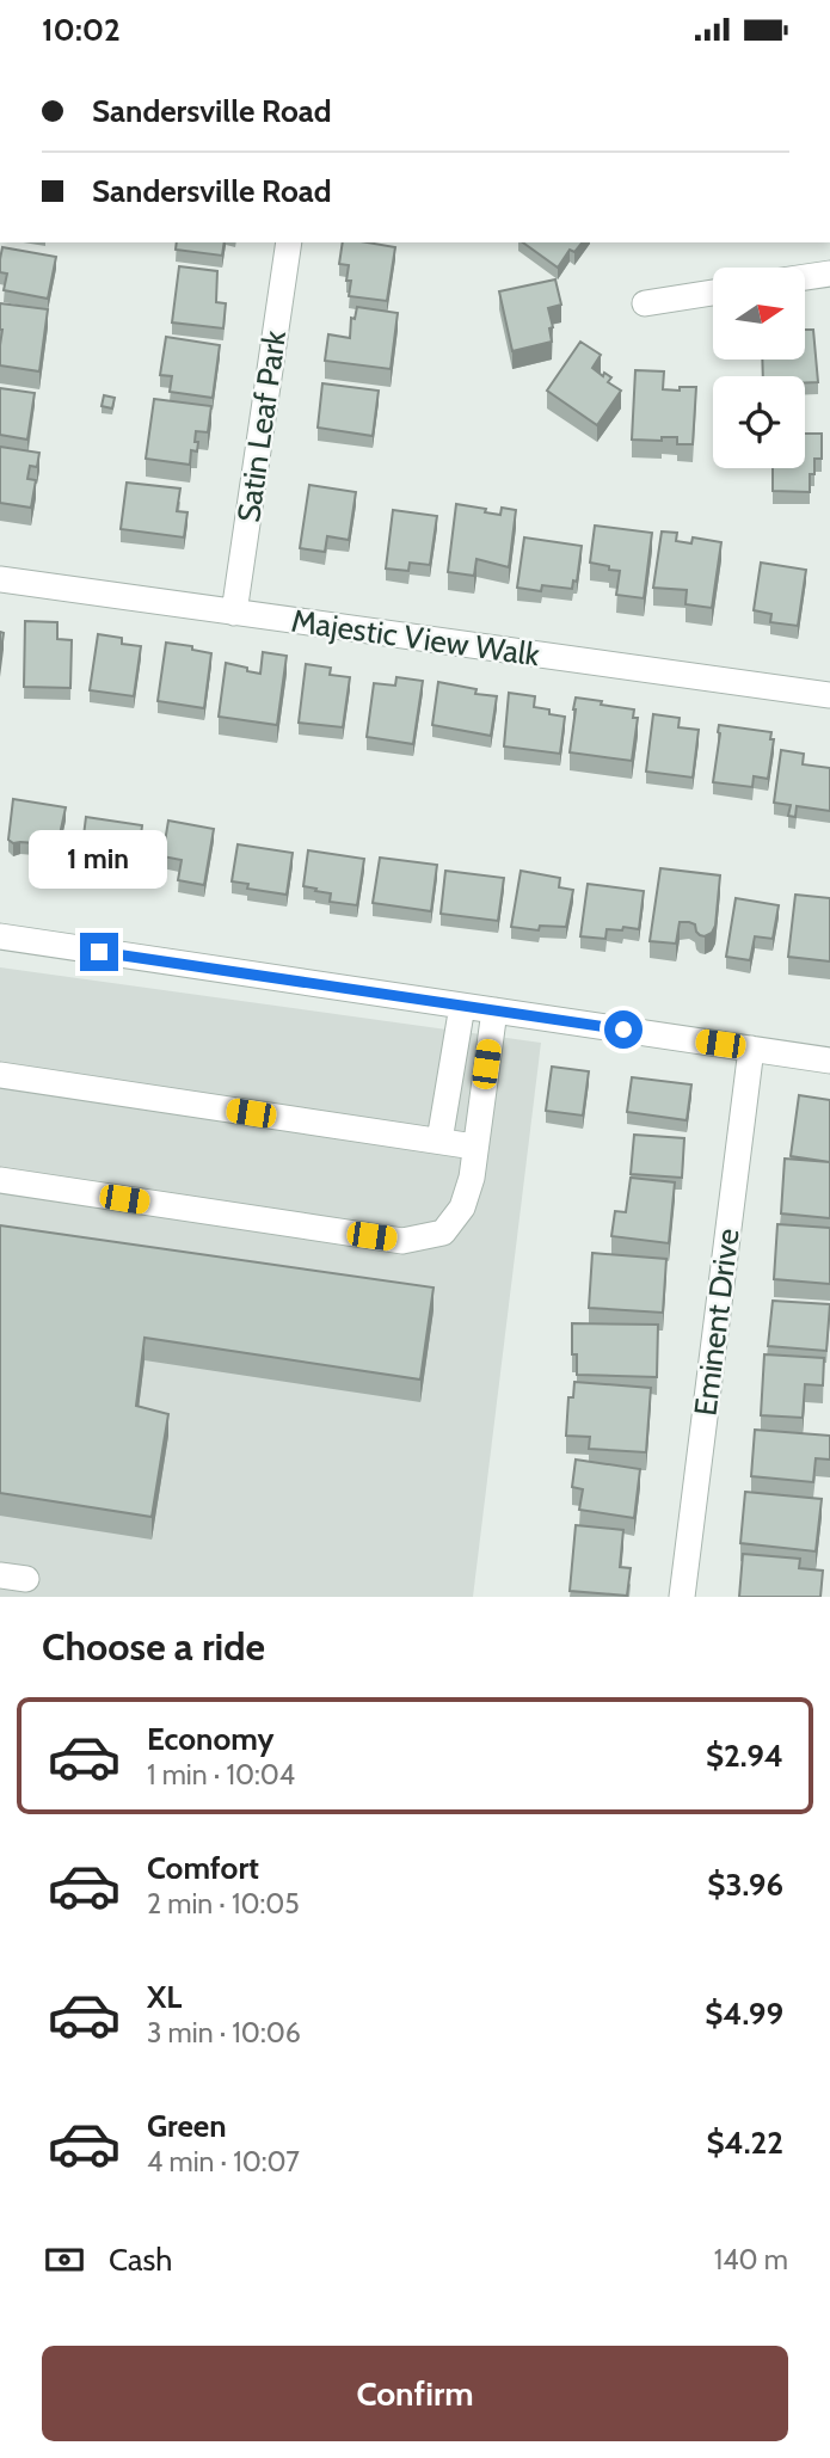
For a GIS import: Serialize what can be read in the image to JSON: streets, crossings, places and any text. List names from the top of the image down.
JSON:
{
  "streets": {
    "street": ["Satin Leaf Park", "Majestic View Walk", "Eminent Drive"]
  },
  "crossings": [
    ["Satin Leaf Park", "Majestic View Walk"]
  ],
  "north": "right",
  "page": {
    "status": "10:02",
    "banner": ["Sandersville Road", "Sandersville Road"],
    "bubble": "1 min",
    "heading": "Choose a ride",
    "list": [
      {
        "name": "Economy",
        "note": "1 min · 10:04",
        "value": "$2.94"
      },
      {
        "name": "Comfort",
        "note": "2 min · 10:05",
        "value": "$3.96"
      },
      {
        "name": "XL",
        "note": "3 min · 10:06",
        "value": "$4.99"
      },
      {
        "name": "Green",
        "note": "4 min · 10:07",
        "value": "$4.22"
      }
    ],
    "pay": ["Cash", "140 m"],
    "buttons": "Confirm"
  }
}
